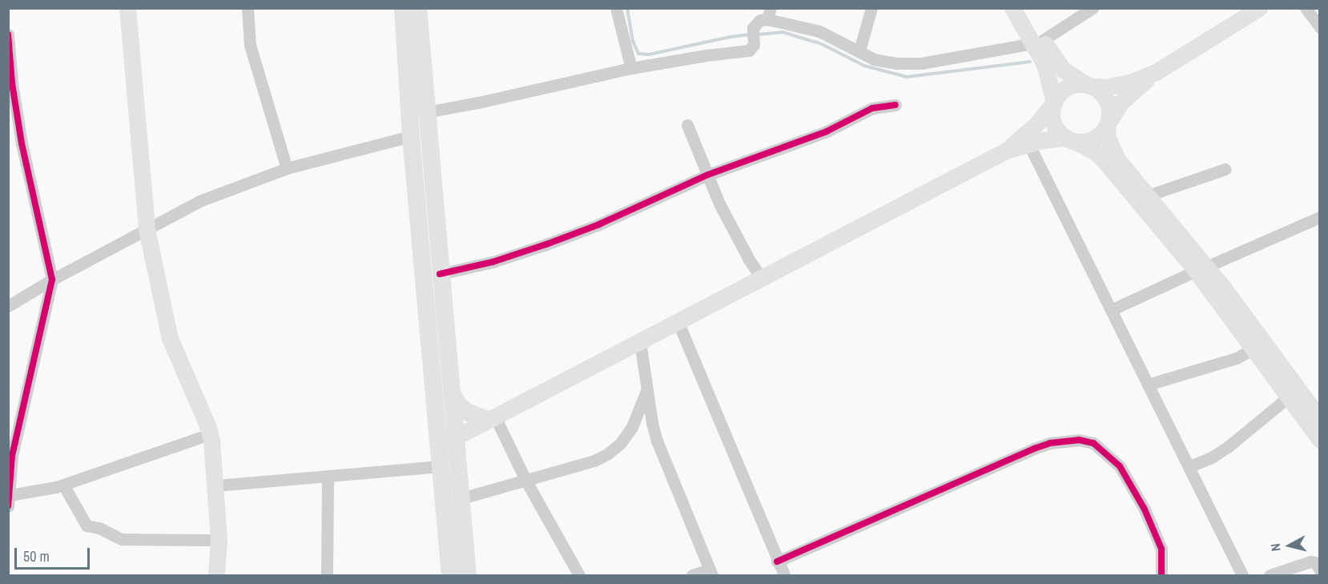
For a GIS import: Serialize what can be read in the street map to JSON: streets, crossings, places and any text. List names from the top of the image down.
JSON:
{
  "scale_bar": "50 m",
  "north": "left"
}
